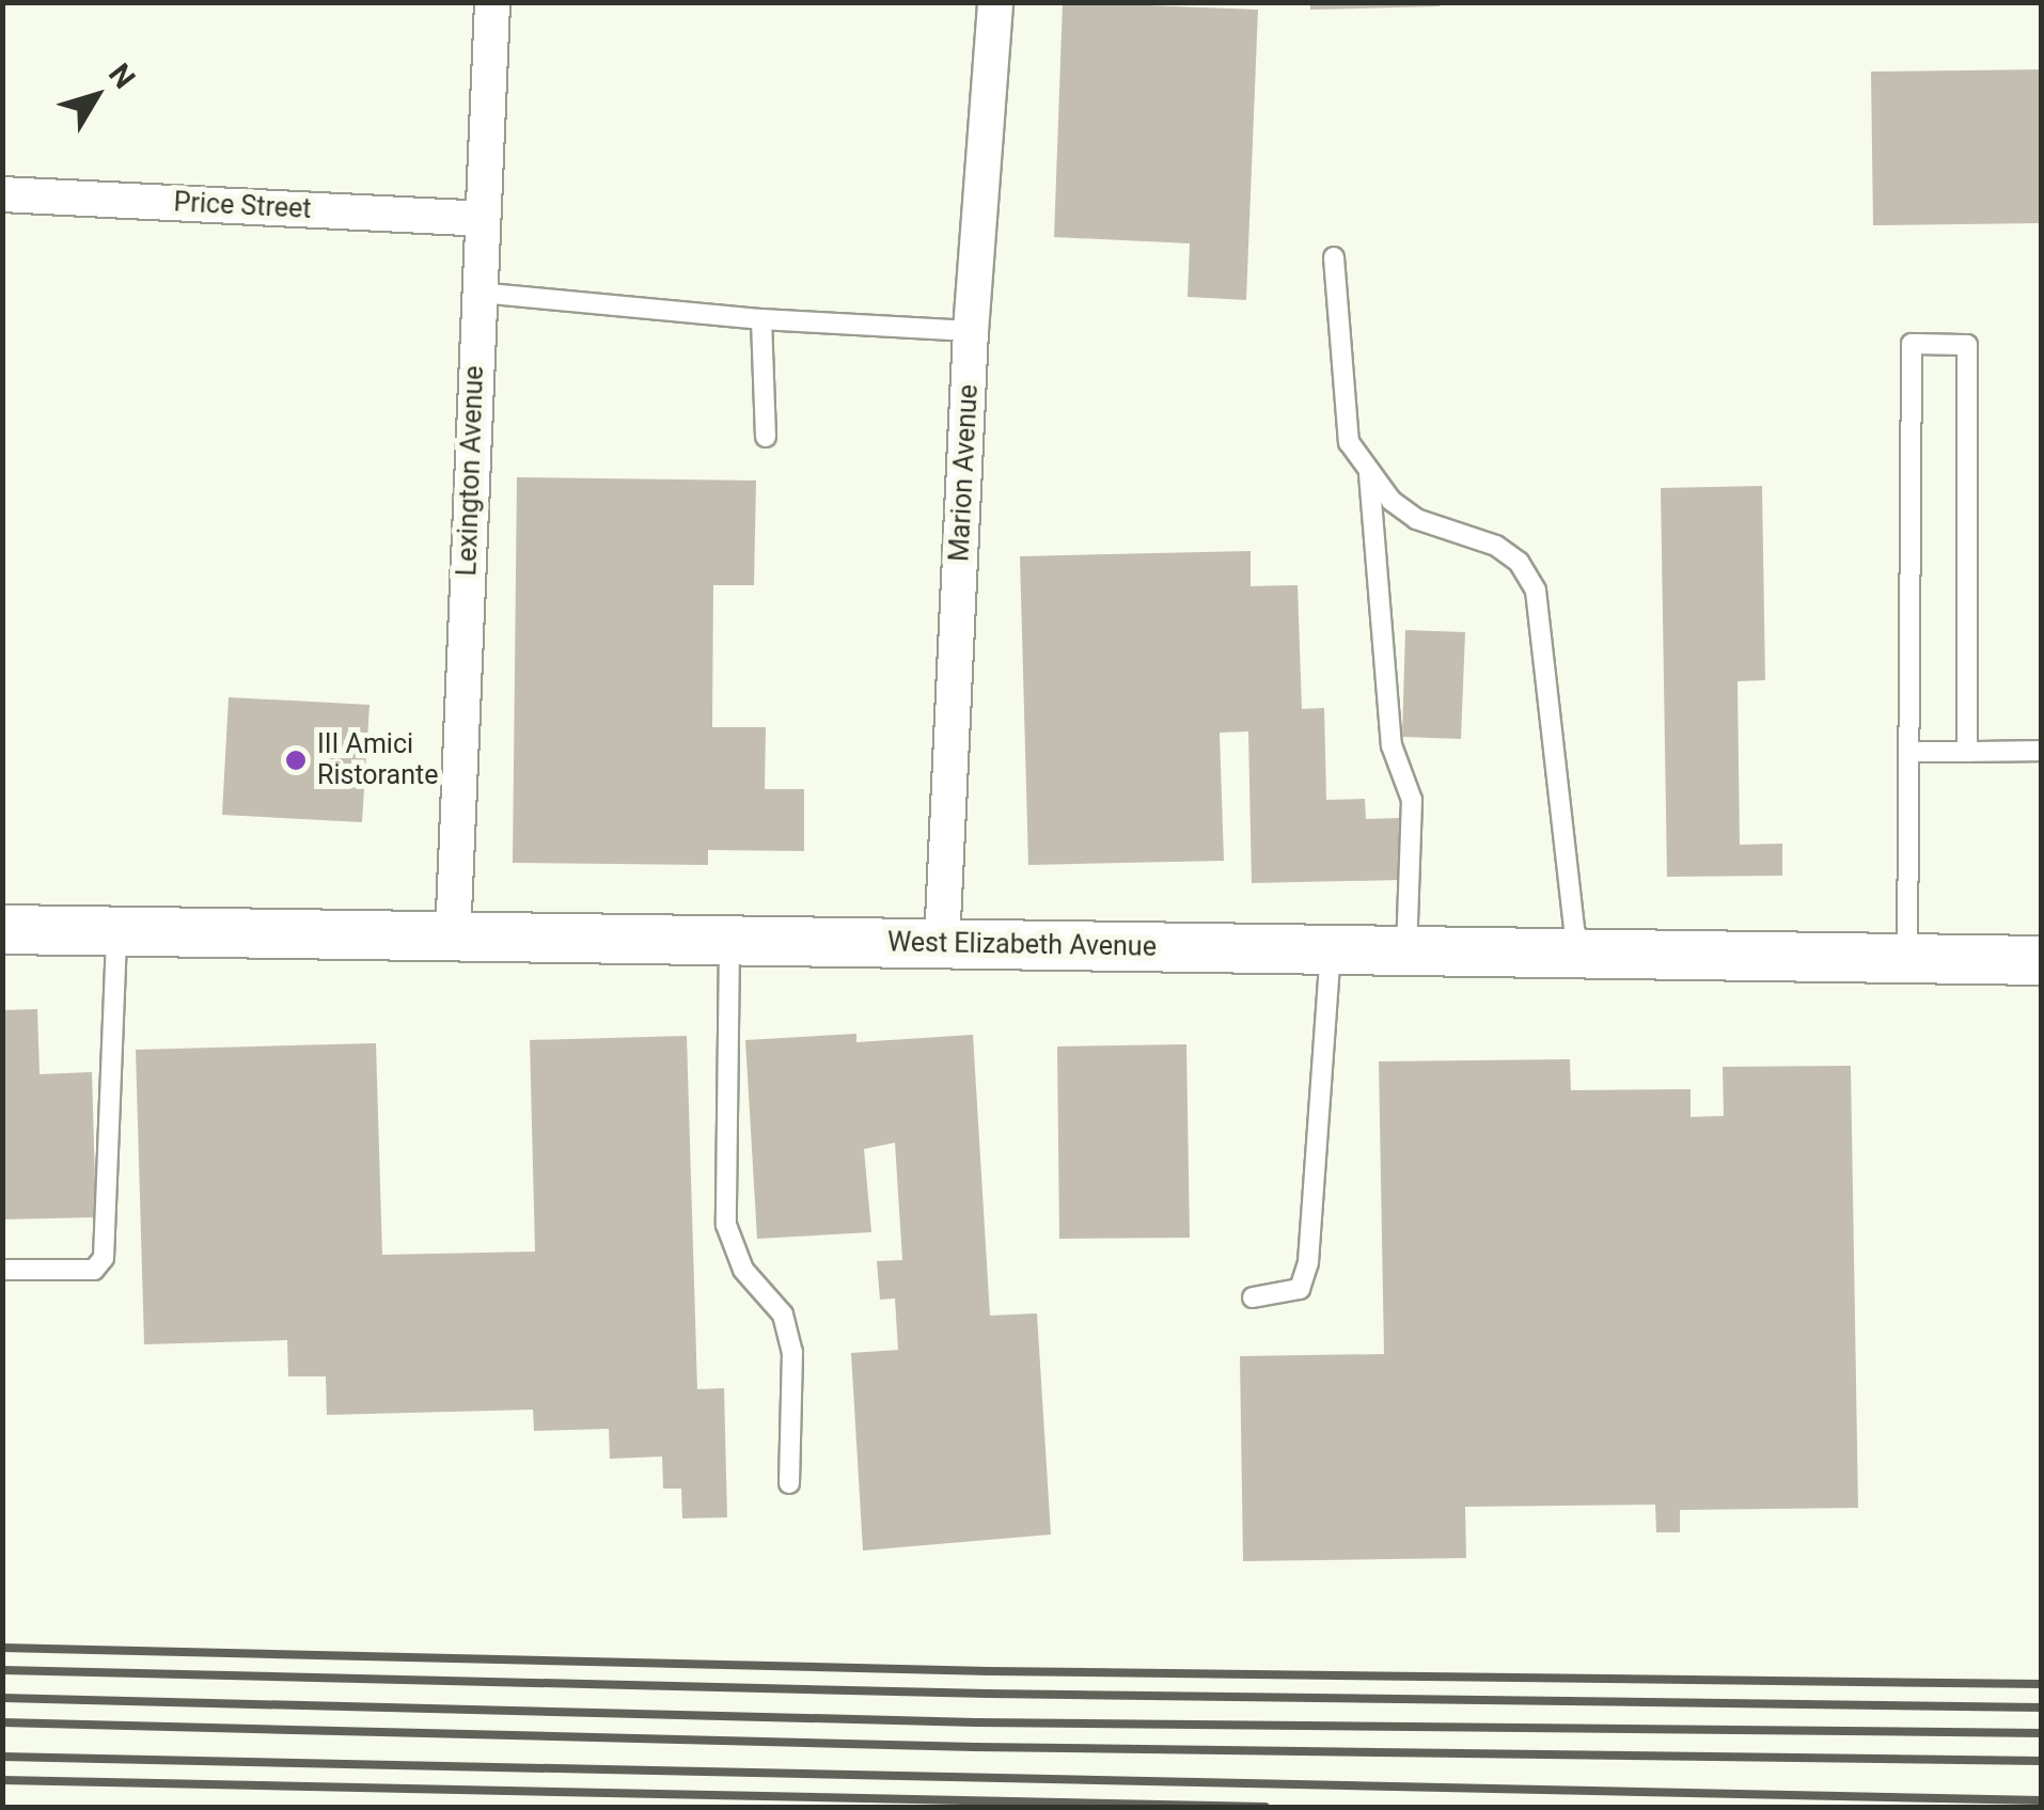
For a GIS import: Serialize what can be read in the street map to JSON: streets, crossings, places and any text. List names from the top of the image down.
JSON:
{
  "streets": {
    "street": [
      "Price Street",
      "Lexington Avenue",
      "Marion Avenue",
      "West Elizabeth Avenue"
    ]
  },
  "crossings": [
    ["Price Street", "Lexington Avenue"],
    ["Lexington Avenue", "West Elizabeth Avenue"],
    ["Marion Avenue", "West Elizabeth Avenue"]
  ],
  "places": ["III Amici Ristorante"],
  "north": "top right"
}
